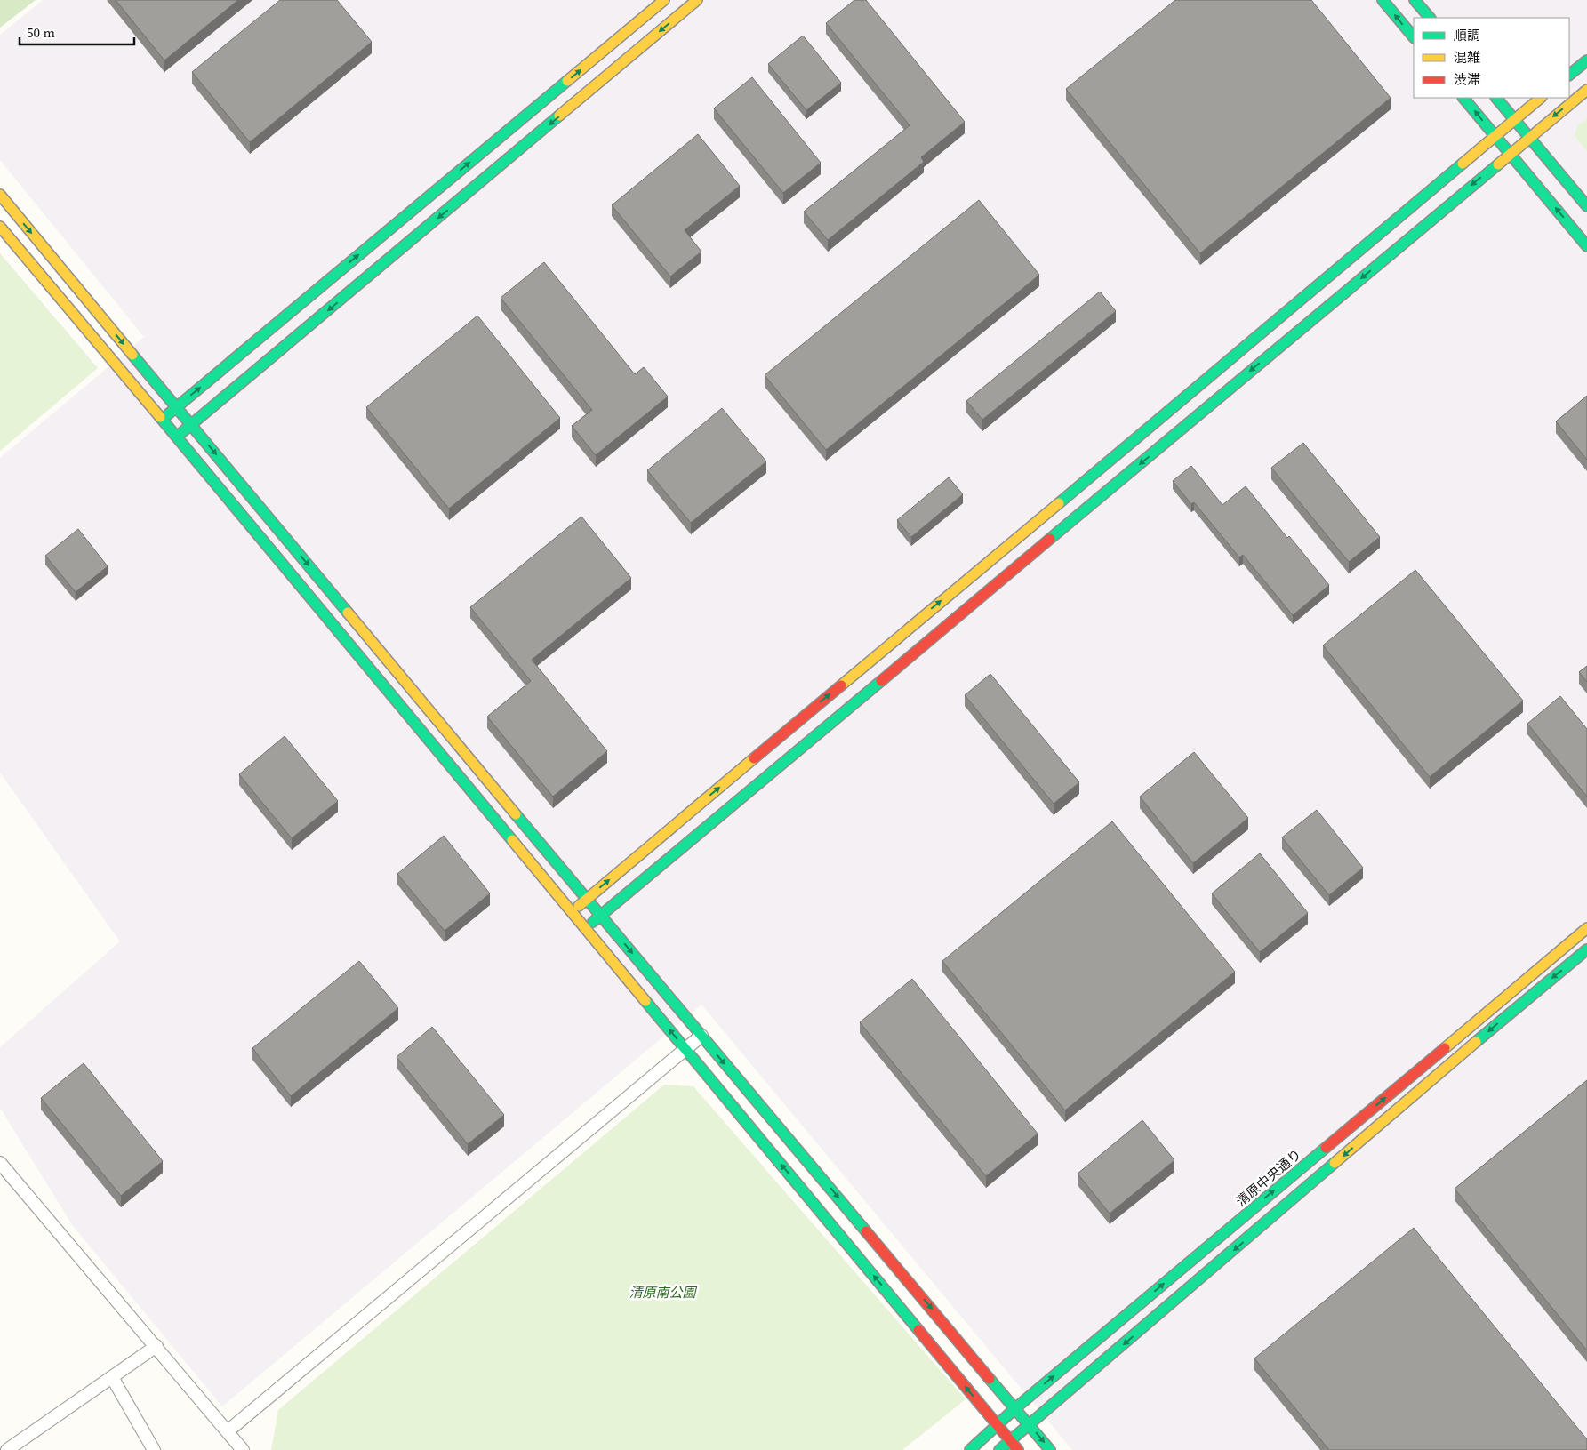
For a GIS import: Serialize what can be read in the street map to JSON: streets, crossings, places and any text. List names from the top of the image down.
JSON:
{
  "streets": {
    "street": ["清原中央通り"]
  },
  "parks": ["清原南公園"],
  "legend": ["順調", "混雑", "渋滞"],
  "scale_bar": "50 m"
}
